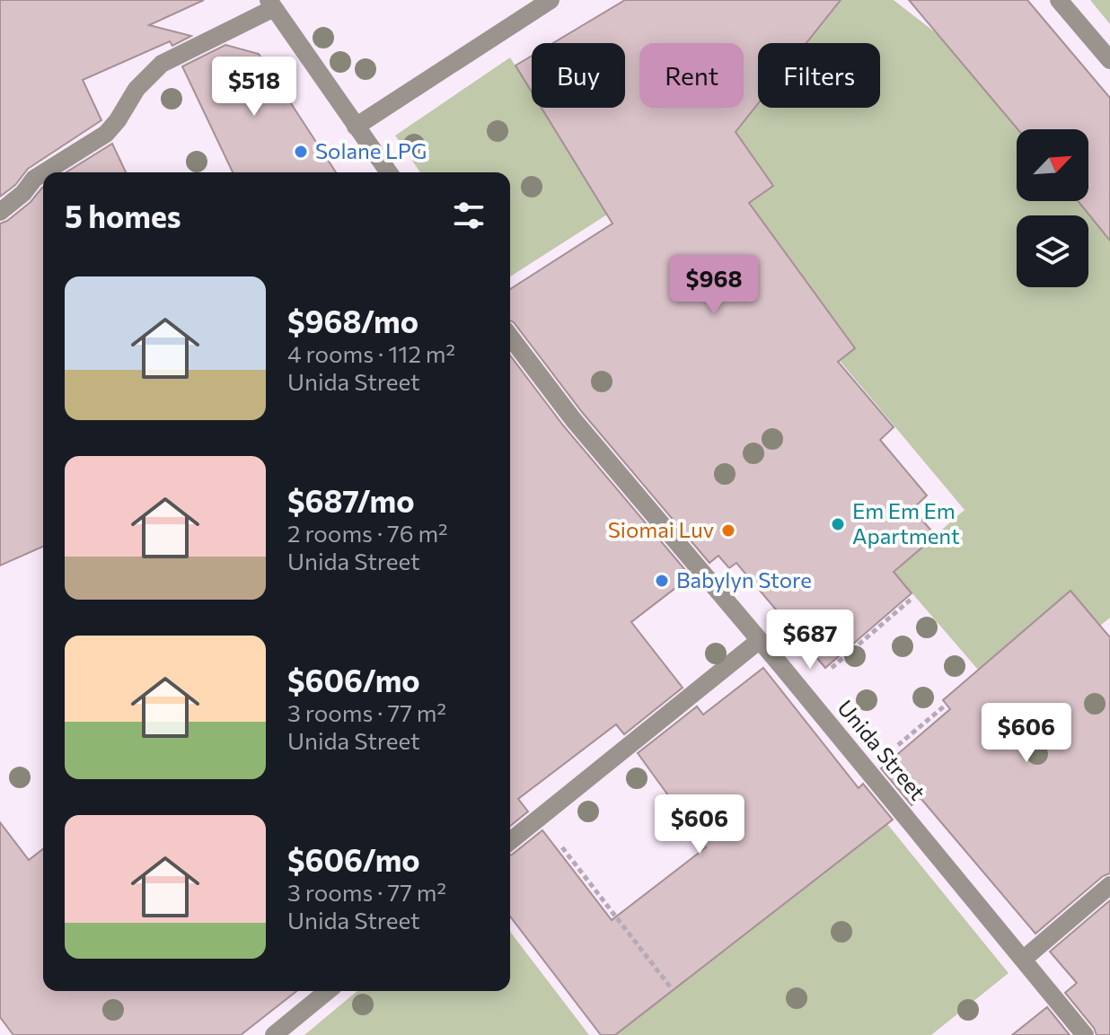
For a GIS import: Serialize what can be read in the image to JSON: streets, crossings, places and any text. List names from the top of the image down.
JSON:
{
  "streets": {
    "street": ["Unida Street"]
  },
  "places": [
    "Solane LPG",
    "Em Em Em Apartment",
    "Siomai Luv",
    "Babylyn Store"
  ],
  "north": "top right",
  "page": {
    "chip": ["Buy", "Rent", "Filters"],
    "price": [
      "$518",
      "$968",
      "$687",
      "$606",
      "$606"
    ],
    "heading": "5 homes",
    "list": [
      {
        "name": "$968/mo",
        "note": "4 rooms · 112 m² · Unida Street"
      },
      {
        "name": "$687/mo",
        "note": "2 rooms · 76 m² · Unida Street"
      },
      {
        "name": "$606/mo",
        "note": "3 rooms · 77 m² · Unida Street"
      },
      {
        "name": "$606/mo",
        "note": "3 rooms · 77 m² · Unida Street"
      }
    ]
  }
}
